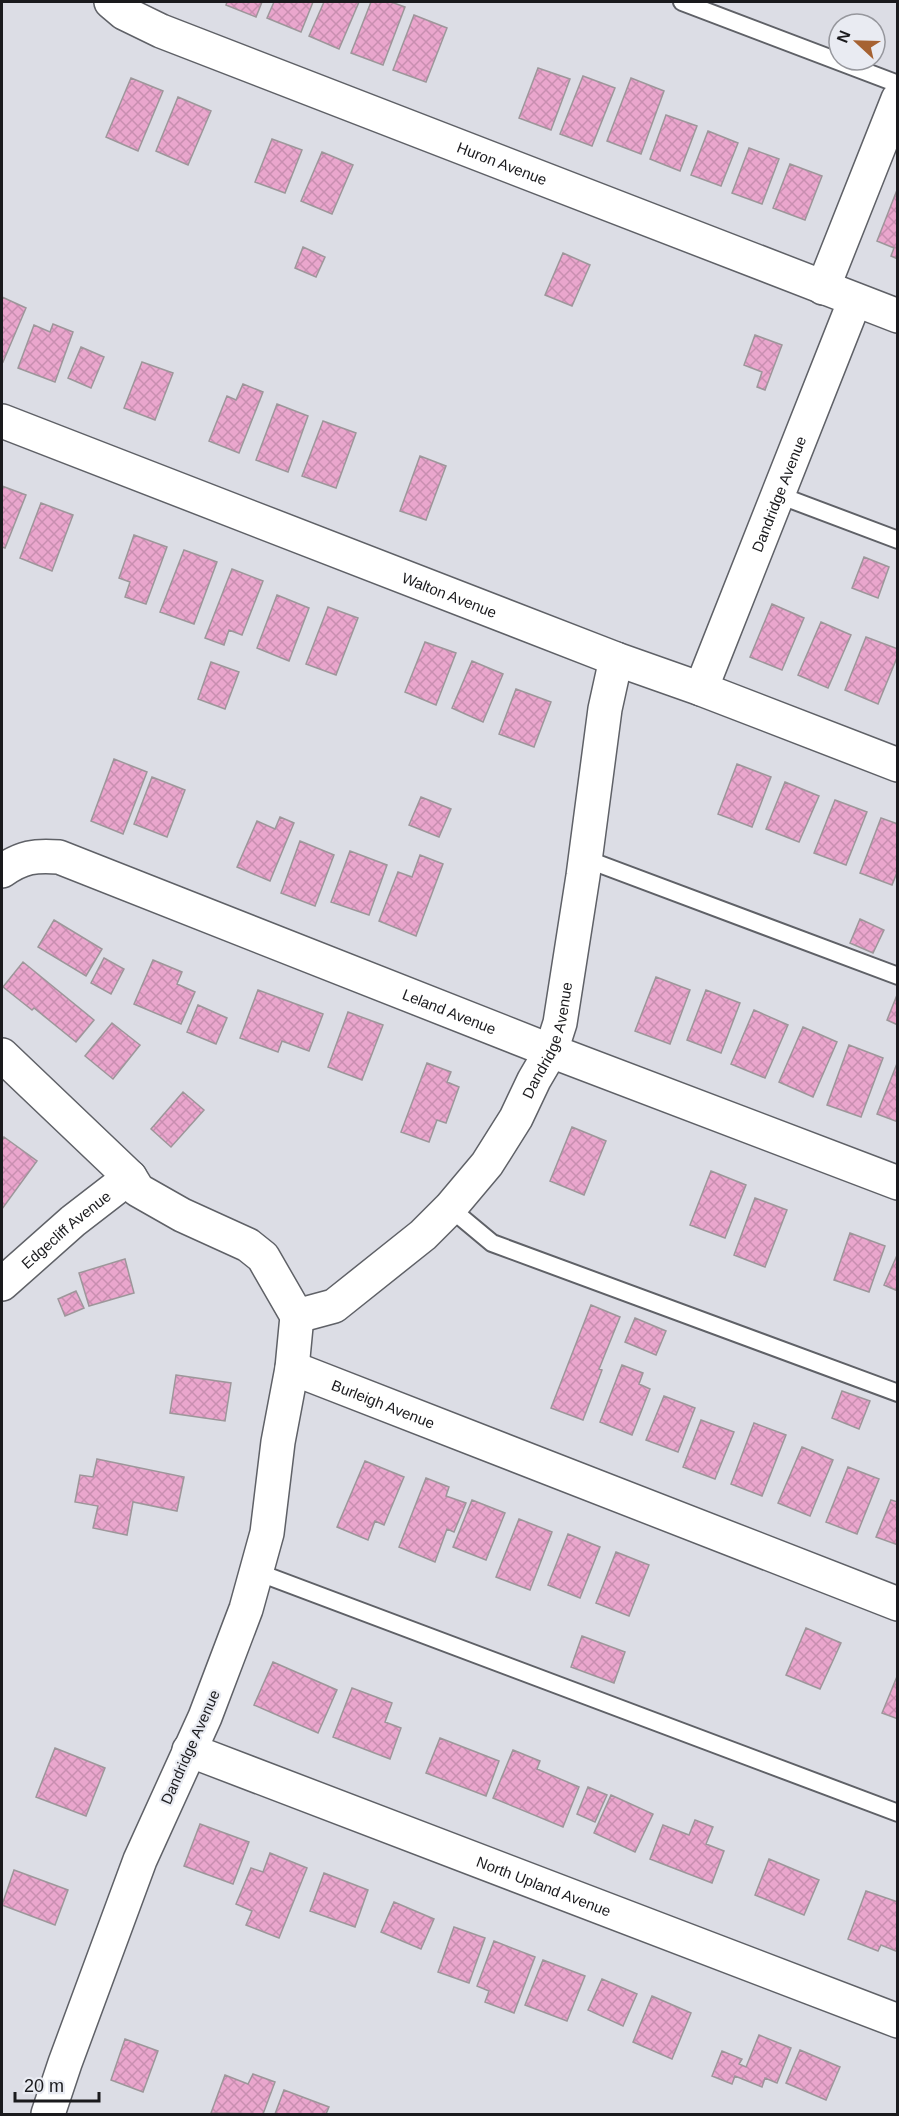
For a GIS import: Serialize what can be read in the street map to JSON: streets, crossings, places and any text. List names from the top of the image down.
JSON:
{
  "streets": {
    "street": [
      "Huron Avenue",
      "Dandridge Avenue",
      "Walton Avenue",
      "Leland Avenue",
      "Edgecliff Avenue",
      "Burleigh Avenue",
      "North Upland Avenue"
    ]
  },
  "crossings": [
    ["Huron Avenue", "Dandridge Avenue"],
    ["Dandridge Avenue", "Walton Avenue"],
    ["Dandridge Avenue", "Leland Avenue"],
    ["Dandridge Avenue", "Burleigh Avenue"],
    ["Dandridge Avenue", "North Upland Avenue"]
  ],
  "scale_bar": "20 m",
  "north": "left"
}
